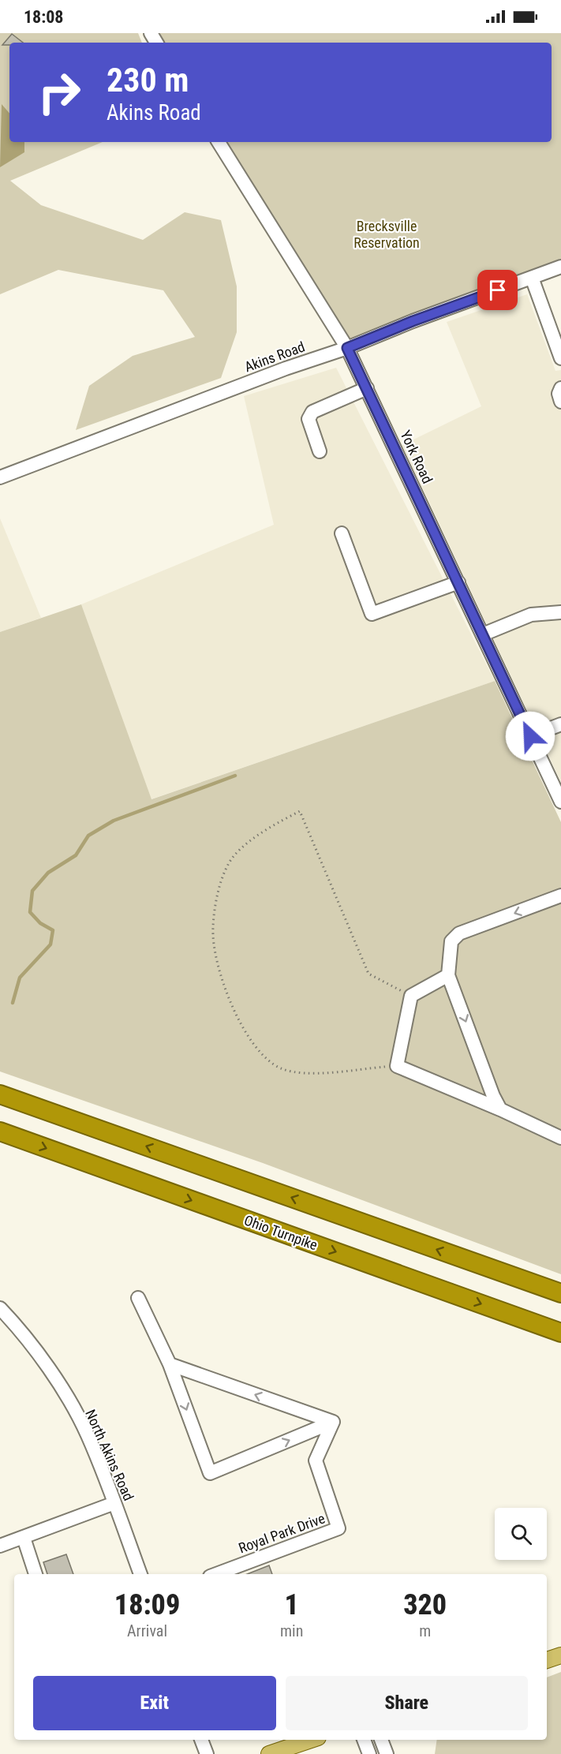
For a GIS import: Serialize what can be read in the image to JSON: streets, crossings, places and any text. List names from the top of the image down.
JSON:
{
  "streets": {
    "highway": ["Ohio Turnpike"],
    "street": [
      "Akins Road",
      "York Road",
      "North Akins Road",
      "Royal Park Drive"
    ]
  },
  "crossings": [
    ["Akins Road", "York Road"]
  ],
  "parks": ["Brecksville Reservation"],
  "page": {
    "status": "18:08",
    "turn": ["230 m", "Akins Road"],
    "eta": [
      "18:09",
      "Arrival",
      "1",
      "min",
      "320",
      "m"
    ],
    "buttons": ["Exit", "Share"]
  }
}
